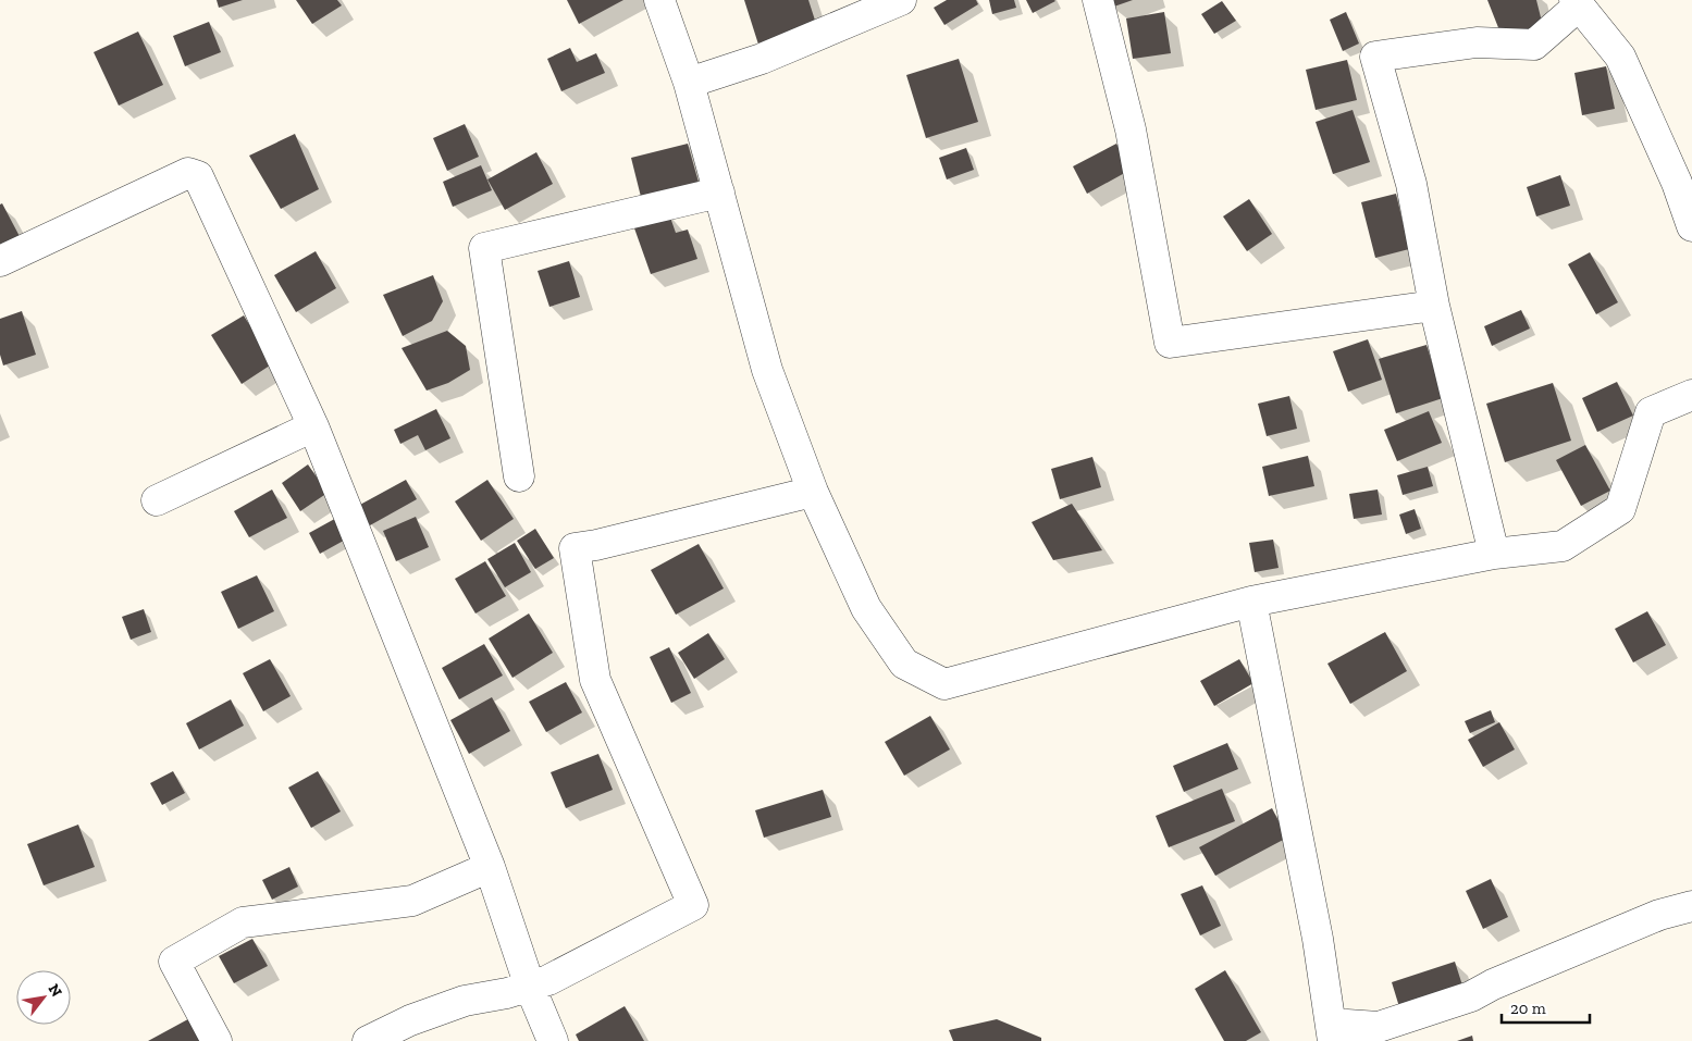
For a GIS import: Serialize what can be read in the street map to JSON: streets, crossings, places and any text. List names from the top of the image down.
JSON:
{
  "scale_bar": "20 m",
  "north": "top right"
}
